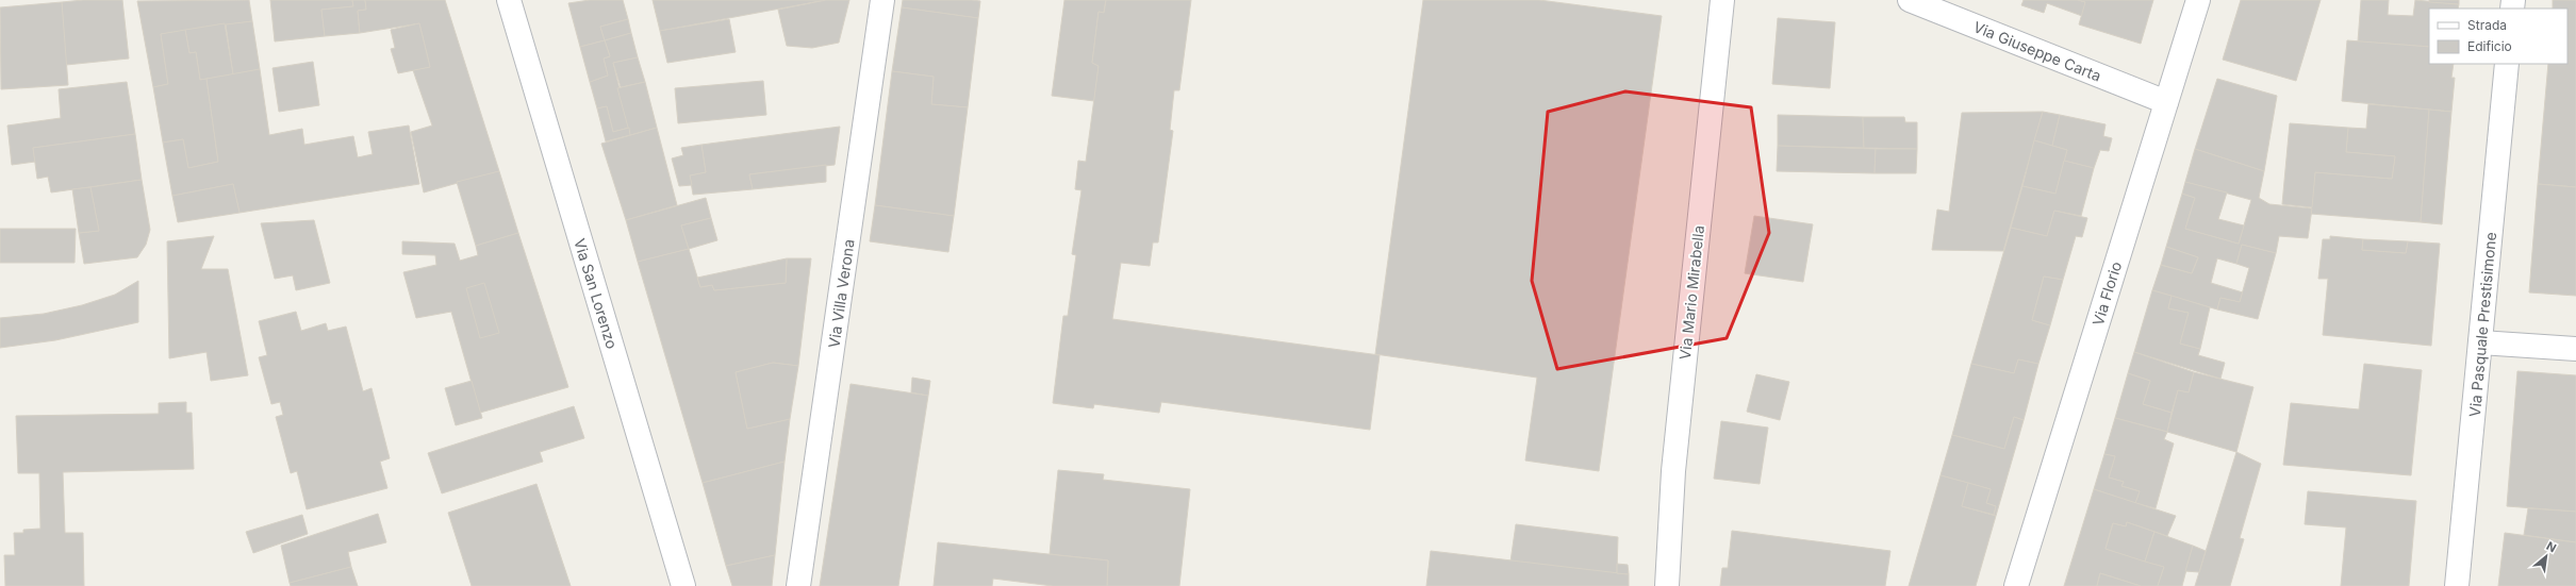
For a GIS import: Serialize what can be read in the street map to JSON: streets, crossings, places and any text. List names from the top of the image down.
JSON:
{
  "streets": {
    "street": [
      "Via Giuseppe Carta",
      "Via Mario Mirabella",
      "Via San Lorenzo",
      "Via Villa Verona",
      "Via Florio",
      "Via Pasquale Prestisimone"
    ]
  },
  "crossings": [
    ["Via Giuseppe Carta", "Via Florio"]
  ],
  "legend": ["Strada", "Edificio"],
  "north": "top right"
}
